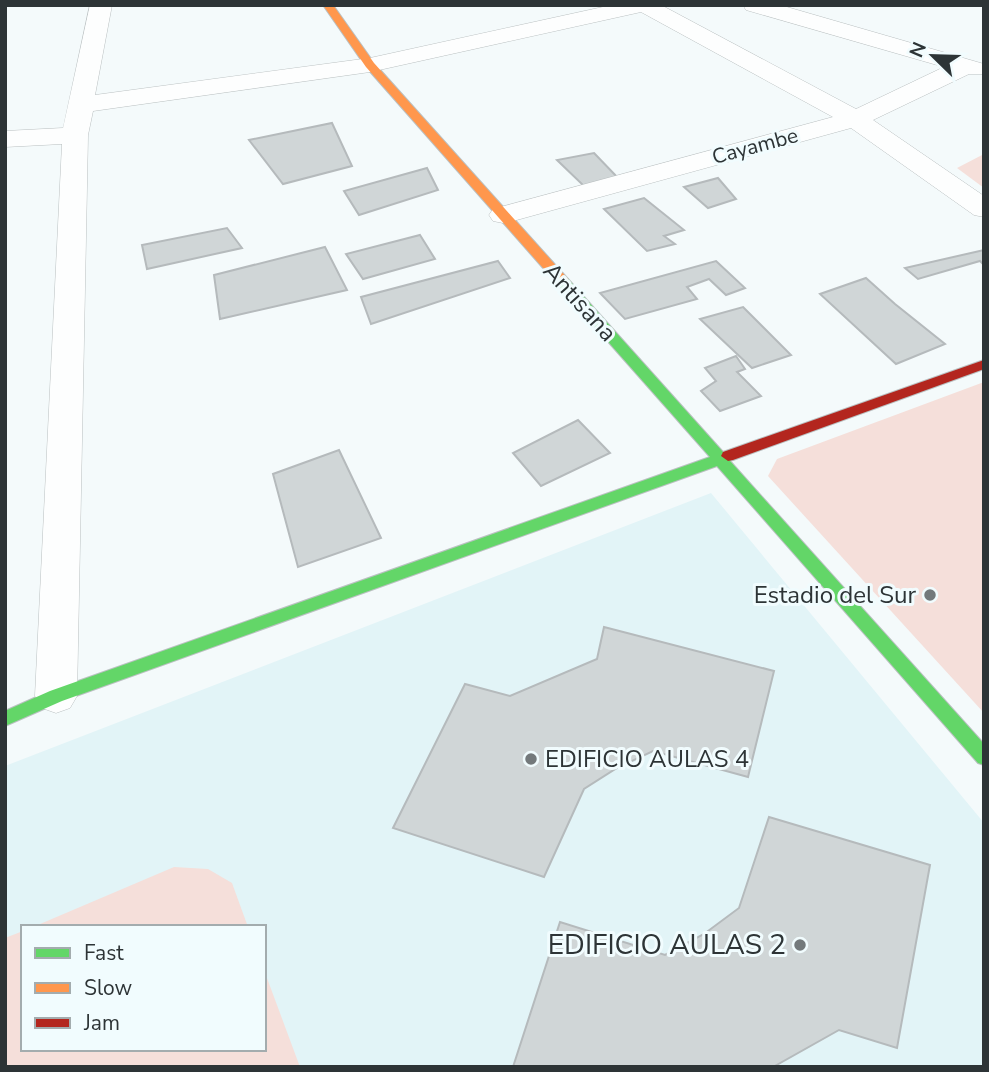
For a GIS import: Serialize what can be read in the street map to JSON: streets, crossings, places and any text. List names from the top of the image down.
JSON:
{
  "streets": {
    "street": ["Cayambe", "Antisana"]
  },
  "crossings": [
    ["Cayambe", "Antisana"]
  ],
  "places": ["Estadio del Sur", "EDIFICIO AULAS 4", "EDIFICIO AULAS 2"],
  "legend": ["Fast", "Slow", "Jam"],
  "north": "top left"
}
